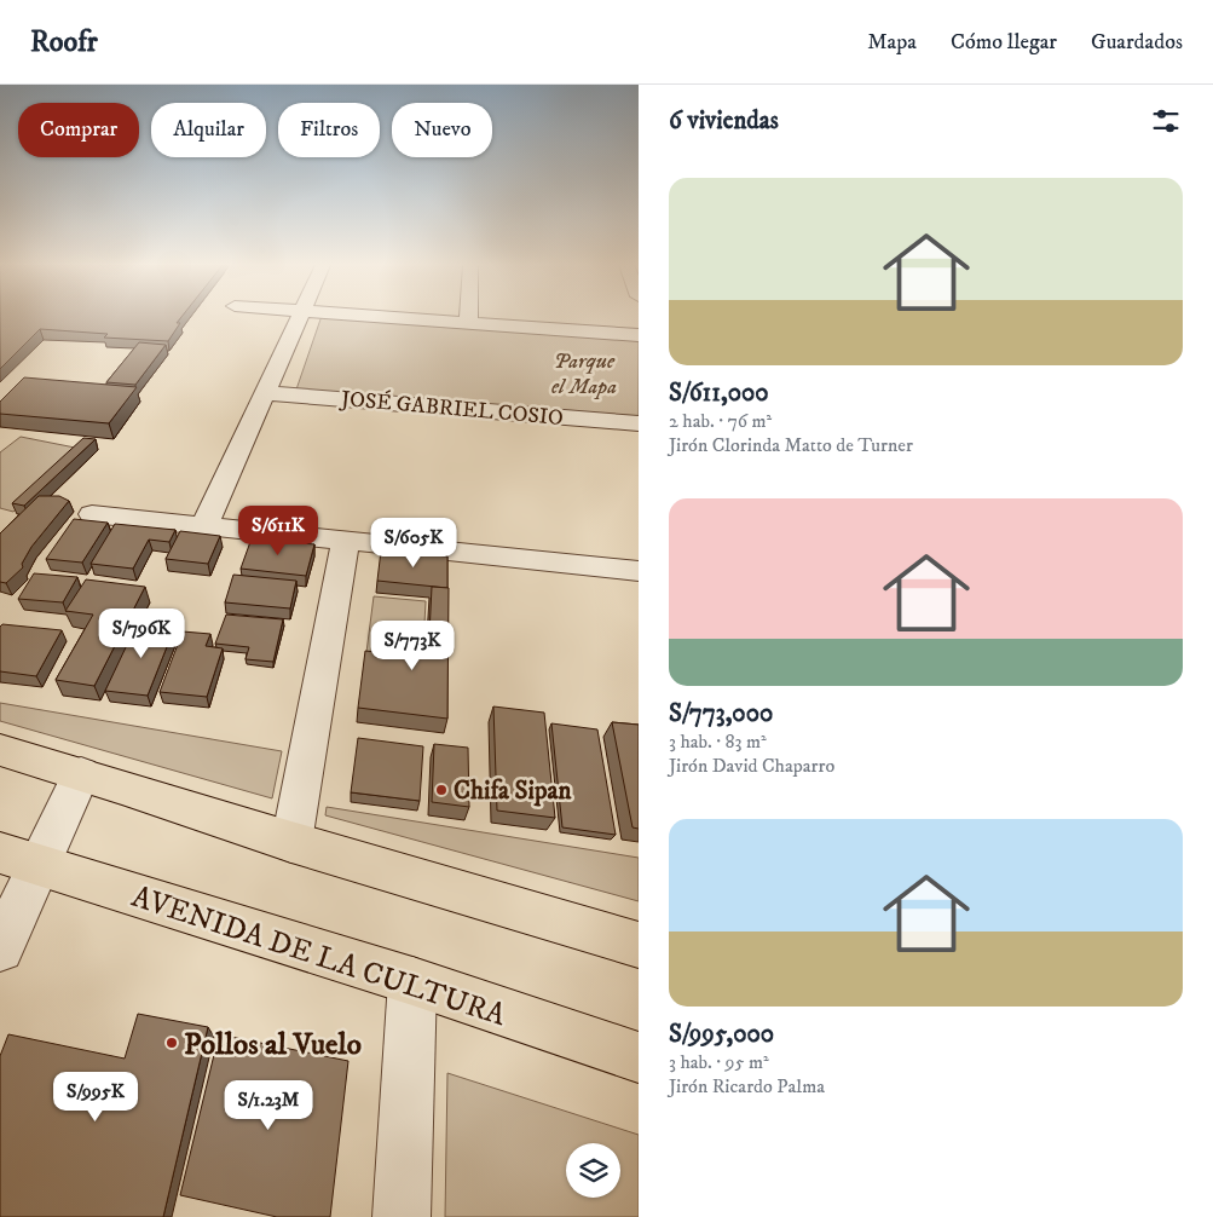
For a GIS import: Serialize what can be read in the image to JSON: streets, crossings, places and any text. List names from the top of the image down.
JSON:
{
  "streets": {
    "highway": ["AVENIDA DE LA CULTURA"],
    "street": ["JOSÉ GABRIEL COSIO"]
  },
  "parks": ["Parque el Mapa"],
  "places": ["Chifa Sipan", "Pollos al Vuelo"],
  "page": {
    "header": "Roofr",
    "nav": ["Mapa", "Cómo llegar", "Guardados"],
    "heading": "6 viviendas",
    "chip": [
      "Comprar",
      "Alquilar",
      "Filtros",
      "Nuevo"
    ],
    "list": [
      {
        "name": "S/611,000",
        "note": "2 hab. · 76 m² · Jirón Clorinda Matto de Turner"
      },
      {
        "name": "S/773,000",
        "note": "3 hab. · 83 m² · Jirón David Chaparro"
      },
      {
        "name": "S/995,000",
        "note": "3 hab. · 95 m² · Jirón Ricardo Palma"
      }
    ],
    "price": [
      "S/611K",
      "S/605K",
      "S/796K",
      "S/773K",
      "S/995K",
      "S/1.23M"
    ]
  }
}
